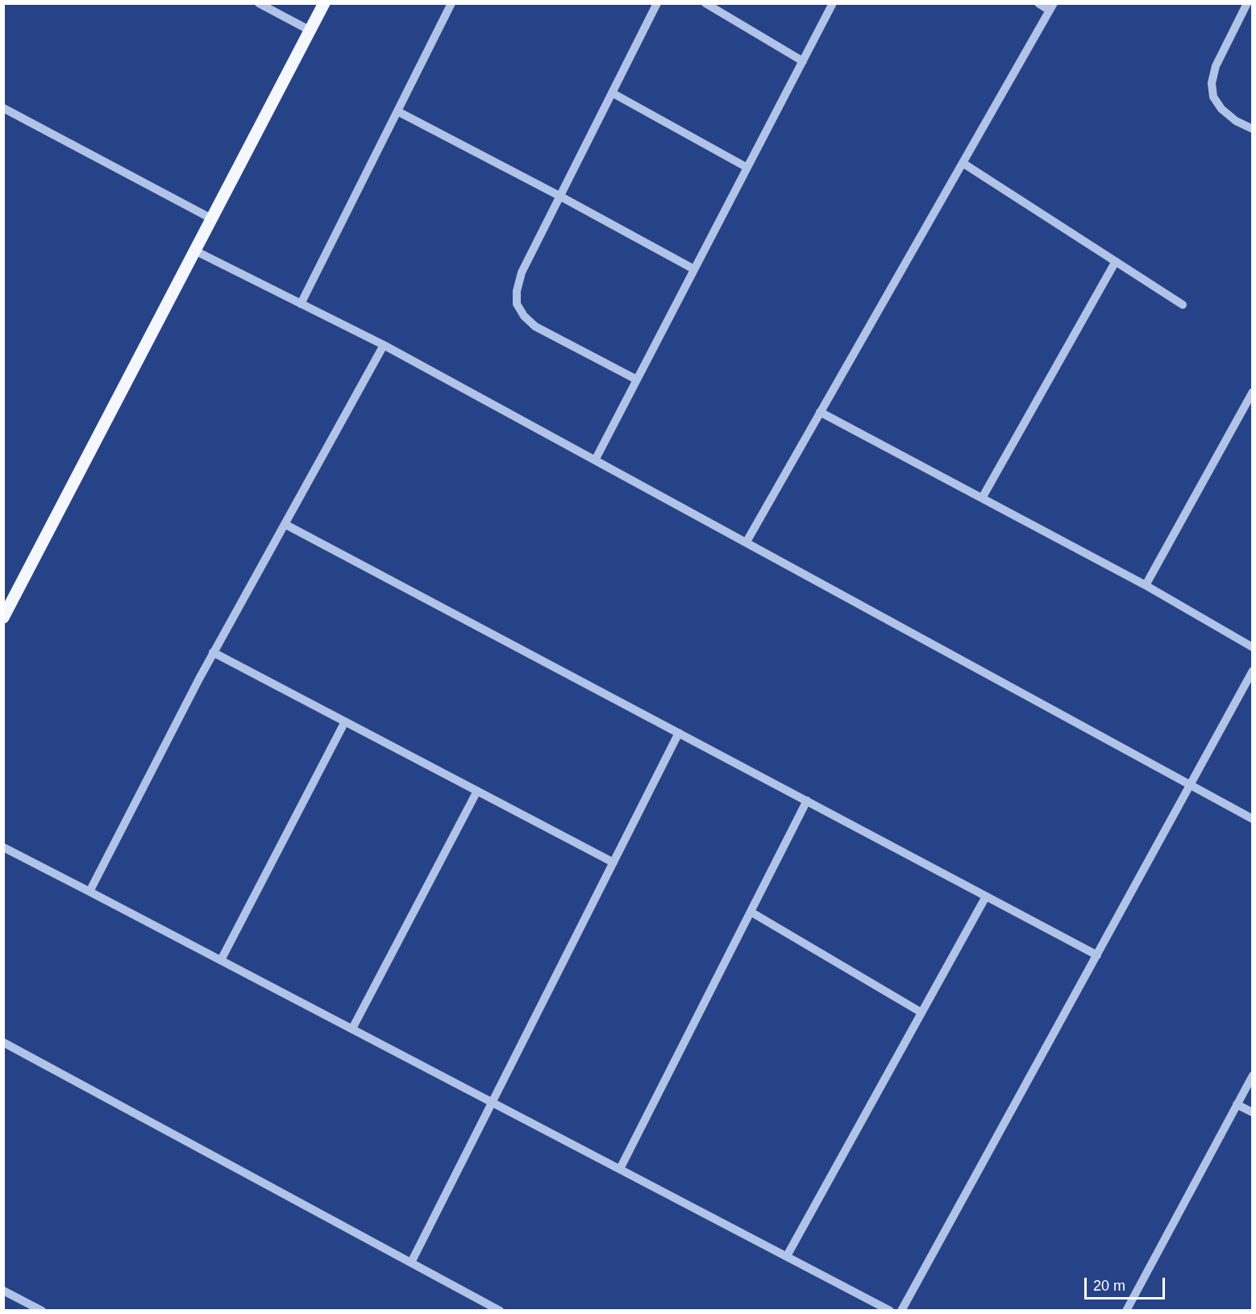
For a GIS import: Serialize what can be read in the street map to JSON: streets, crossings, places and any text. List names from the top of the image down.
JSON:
{
  "scale_bar": "20 m"
}
